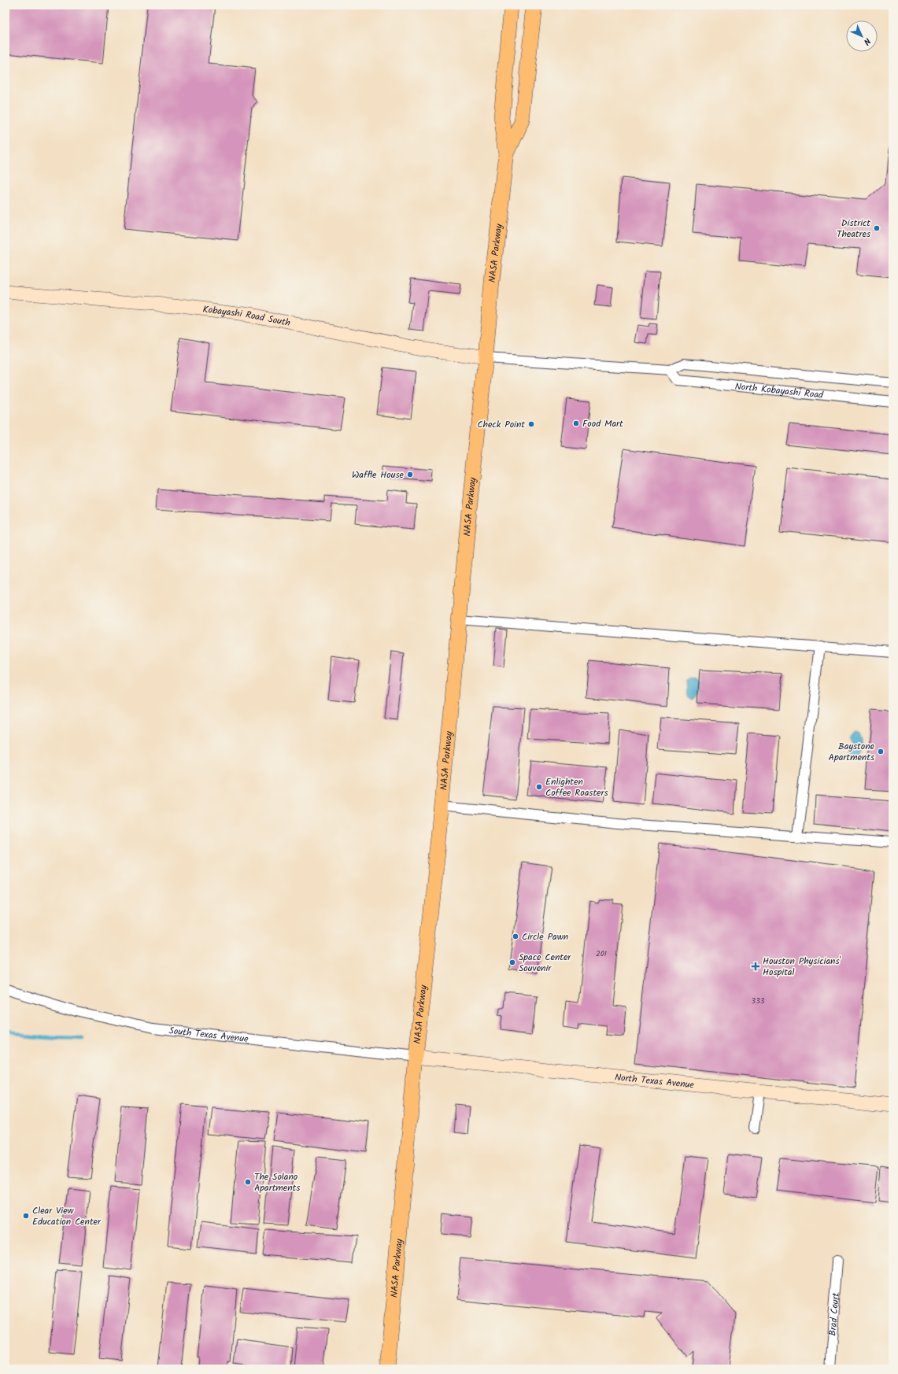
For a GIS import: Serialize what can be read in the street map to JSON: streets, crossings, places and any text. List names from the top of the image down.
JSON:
{
  "streets": {
    "main road": ["NASA Parkway"],
    "street": [
      "Kobayashi Road South",
      "North Kobayashi Road",
      "South Texas Avenue",
      "North Texas Avenue",
      "Brad Court"
    ]
  },
  "crossings": [
    ["NASA Parkway", "Kobayashi Road South"],
    ["NASA Parkway", "North Kobayashi Road"],
    ["NASA Parkway", "South Texas Avenue"],
    ["NASA Parkway", "North Texas Avenue"],
    ["Kobayashi Road South", "North Kobayashi Road"],
    ["South Texas Avenue", "North Texas Avenue"]
  ],
  "places": {
    "other": [
      "District Theatres",
      "Food Mart",
      "Check Point",
      "Waffle House",
      "Baystone Apartments",
      "Enlighten Coffee Roasters",
      "Circle Pawn",
      "Space Center Souvenir",
      "The Solano Apartments",
      "Clear View Education Center"
    ],
    "health": ["Houston Physicians' Hospital"]
  },
  "house_numbers": ["201", "333"],
  "north": "bottom right"
}
